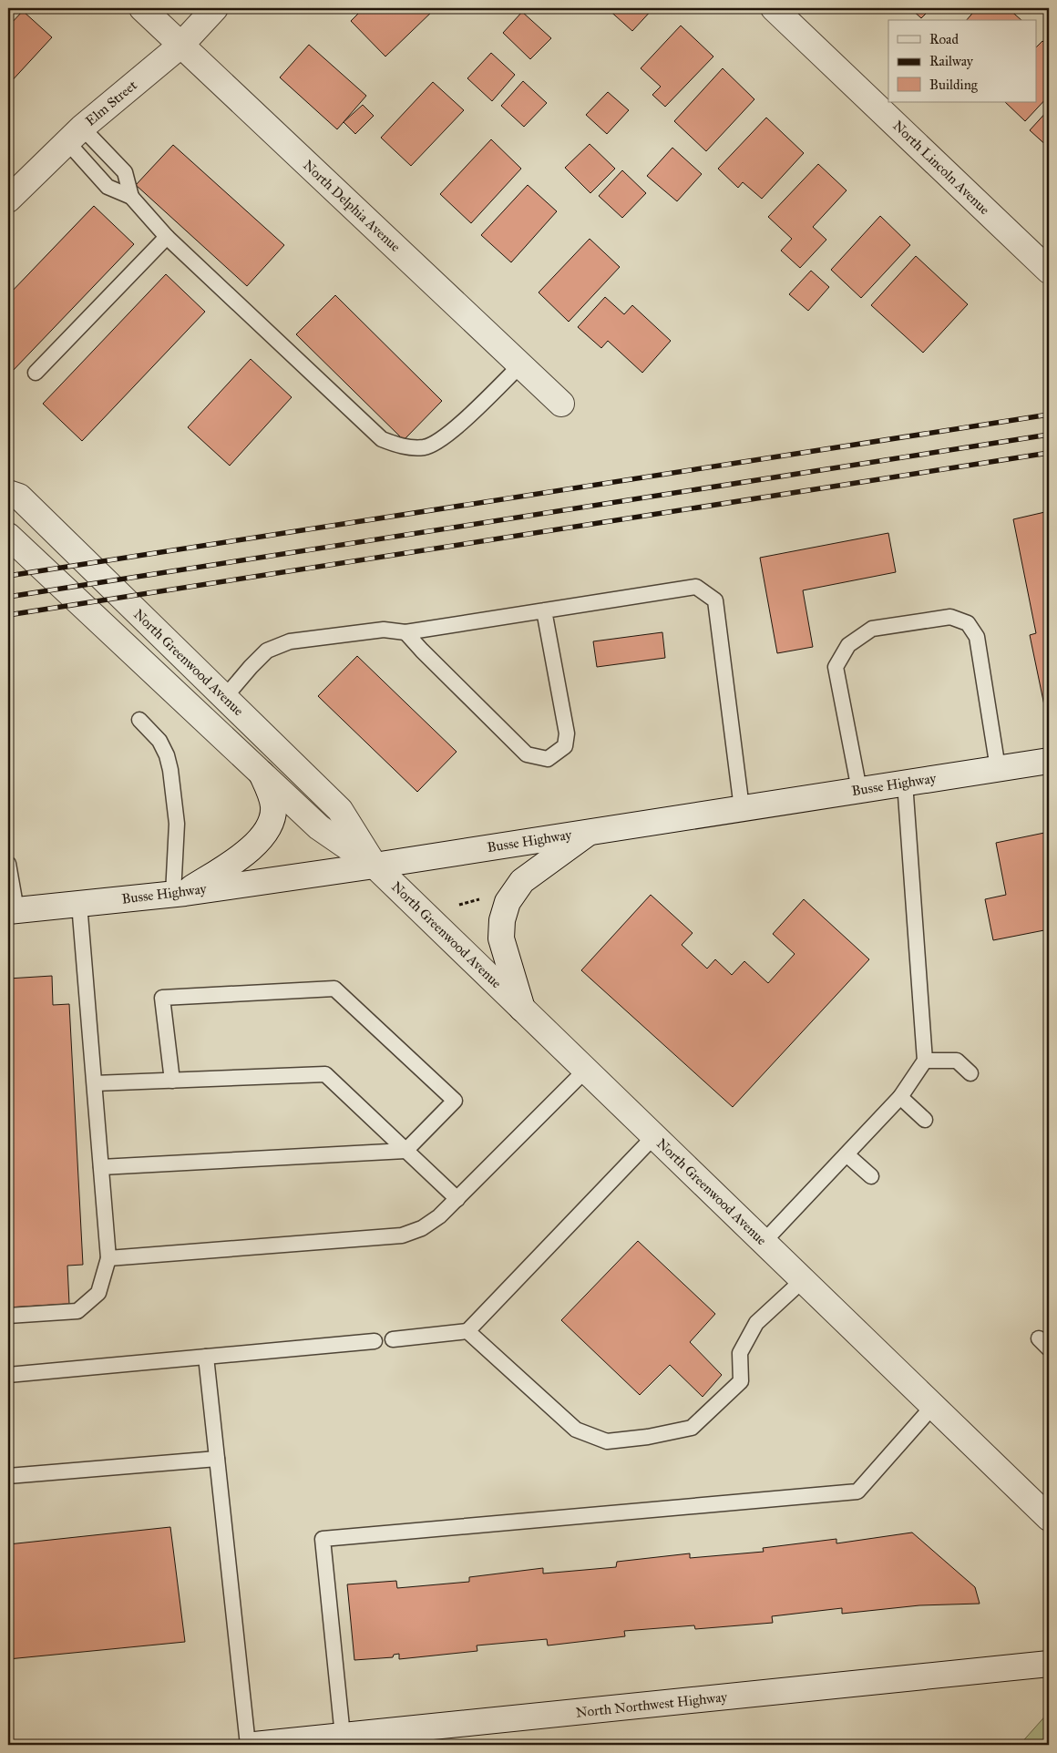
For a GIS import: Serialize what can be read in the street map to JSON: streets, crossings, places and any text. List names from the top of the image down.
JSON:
{
  "streets": {
    "street": [
      "Elm Street",
      "North Lincoln Avenue",
      "North Delphia Avenue",
      "North Greenwood Avenue",
      "Busse Highway",
      "North Northwest Highway"
    ]
  },
  "crossings": [
    ["Elm Street", "North Delphia Avenue"],
    ["North Greenwood Avenue", "Busse Highway"]
  ],
  "legend": ["Road", "Railway", "Building"]
}
